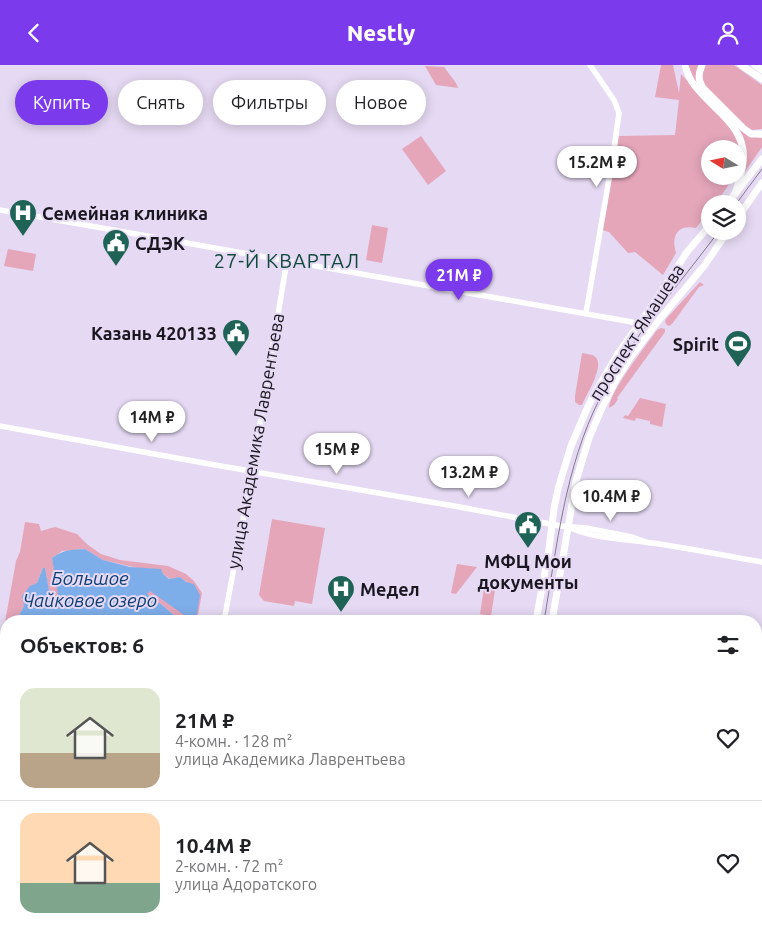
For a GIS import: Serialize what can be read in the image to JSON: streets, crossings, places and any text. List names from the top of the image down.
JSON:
{
  "streets": {
    "main road": ["проспект Ямашева"],
    "street": ["улица Академика Лаврентьева"]
  },
  "districts": ["27-Й КВАРТАЛ"],
  "water": ["Большое Чайковое озеро"],
  "places": {
    "hospital": ["Семейная клиника", "Медел"],
    "public building": ["СДЭК", "Казань 420133", "МФЦ Мои документы"],
    "sports": ["Spirit"]
  },
  "north": "left",
  "page": {
    "header": "Nestly",
    "chip": [
      "Купить",
      "Снять",
      "Фильтры",
      "Новое"
    ],
    "price": [
      "15.2M ₽",
      "21M ₽",
      "14M ₽",
      "15M ₽",
      "13.2M ₽",
      "10.4M ₽"
    ],
    "heading": "Объектов: 6",
    "list": [
      {
        "name": "21M ₽",
        "note": "4-комн. · 128 m² · улица Академика Лаврентьева"
      },
      {
        "name": "10.4M ₽",
        "note": "2-комн. · 72 m² · улица Адоратского"
      }
    ]
  }
}
